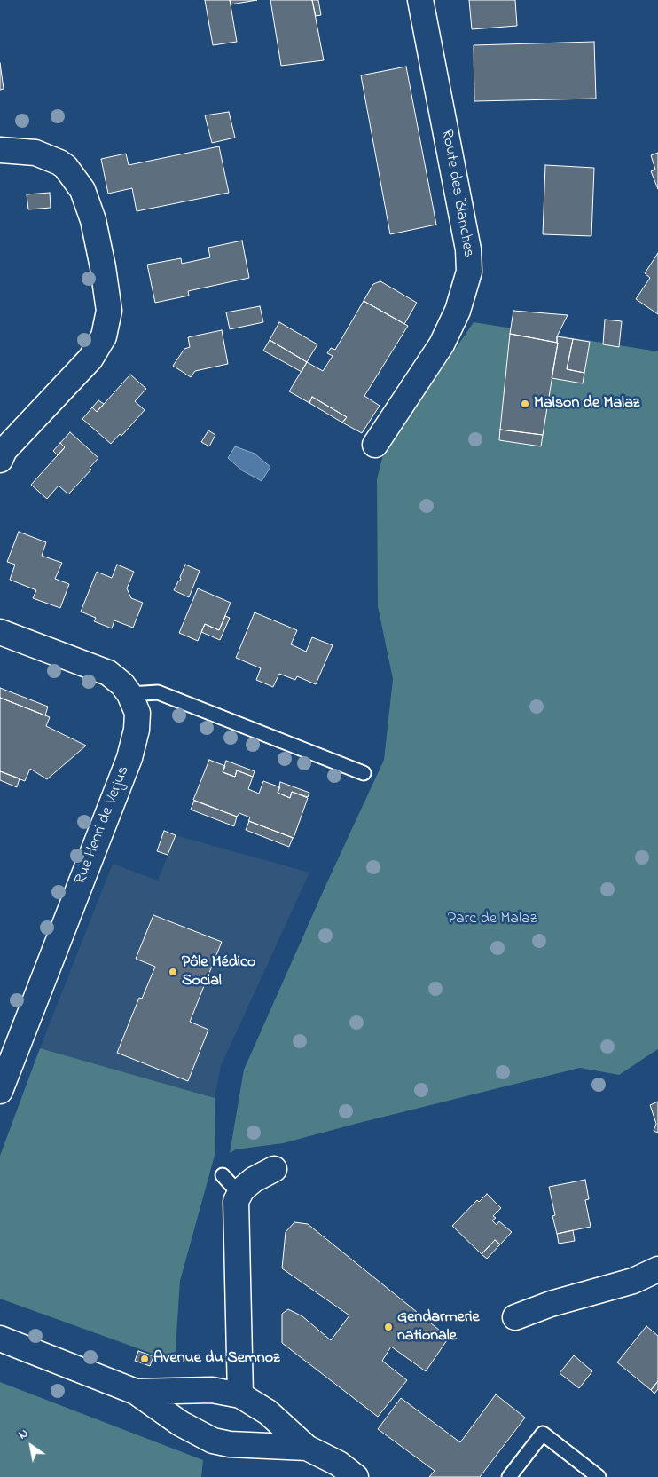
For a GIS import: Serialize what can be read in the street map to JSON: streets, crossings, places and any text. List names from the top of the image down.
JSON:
{
  "streets": {
    "street": ["Route des Blanches", "Rue Henri de Verjus"]
  },
  "parks": ["Parc de Malaz"],
  "places": [
    "Maison de Malaz",
    "Pôle Médico Social",
    "Gendarmerie nationale",
    "Avenue du Semnoz"
  ],
  "north": "top left"
}
